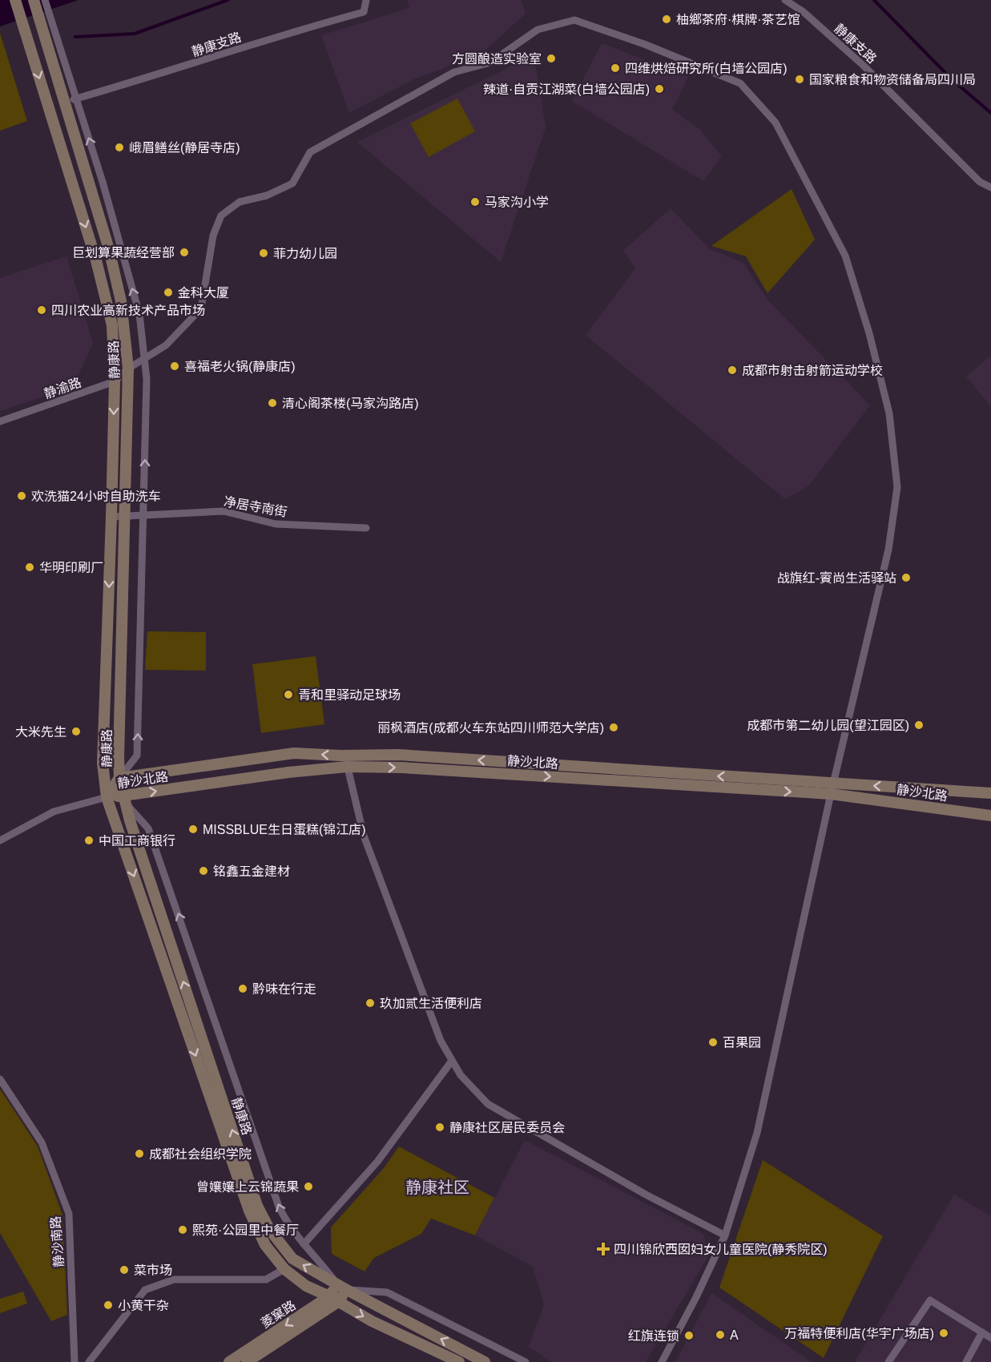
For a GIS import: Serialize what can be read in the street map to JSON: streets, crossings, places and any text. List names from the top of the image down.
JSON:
{
  "streets": {
    "main road": ["静康路", "静沙北路", "菱窠路"],
    "street": [
      "静康支路",
      "静渝路",
      "净居寺南街",
      "静沙南路"
    ]
  },
  "crossings": [
    ["静康支路", "静康路"],
    ["静康路", "静渝路"],
    ["静康路", "净居寺南街"],
    ["静康路", "静沙北路"],
    ["静康路", "菱窠路"],
    ["静渝路", "静沙北路"]
  ],
  "districts": ["静康社区"],
  "places": {
    "other": [
      "柚鄉茶府·棋牌·茶艺馆",
      "方圆酿造实验室",
      "四维烘焙研究所(白墙公园店)",
      "国家粮食和物资储备局四川局",
      "辣道·自贡江湖菜(白墙公园店)",
      "峨眉鳝丝(静居寺店)",
      "马家沟小学",
      "巨划算果蔬经营部",
      "菲力幼儿园",
      "金科大厦",
      "四川农业高新技术产品市场",
      "喜福老火锅(静康店)",
      "成都市射击射箭运动学校",
      "清心阁茶楼(马家沟路店)",
      "欢洗猫24小时自助洗车",
      "华明印刷厂",
      "战旗红-賨尚生活驿站",
      "青和里驿动足球场",
      "成都市第二幼儿园(望江园区)",
      "丽枫酒店(成都火车东站四川师范大学店)",
      "大米先生",
      "MISSBLUE生日蛋糕(锦江店)",
      "中国工商银行",
      "铭鑫五金建材",
      "黔味在行走",
      "玖加贰生活便利店",
      "百果园",
      "静康社区居民委员会",
      "成都社会组织学院",
      "曾孃孃上云锦蔬果",
      "熙苑·公园里中餐厅",
      "菜市场",
      "小黄干杂",
      "万福特便利店(华宇广场店)",
      "A",
      "红旗连锁"
    ],
    "health": ["四川锦欣西囡妇女儿童医院(静秀院区)"]
  }
}
